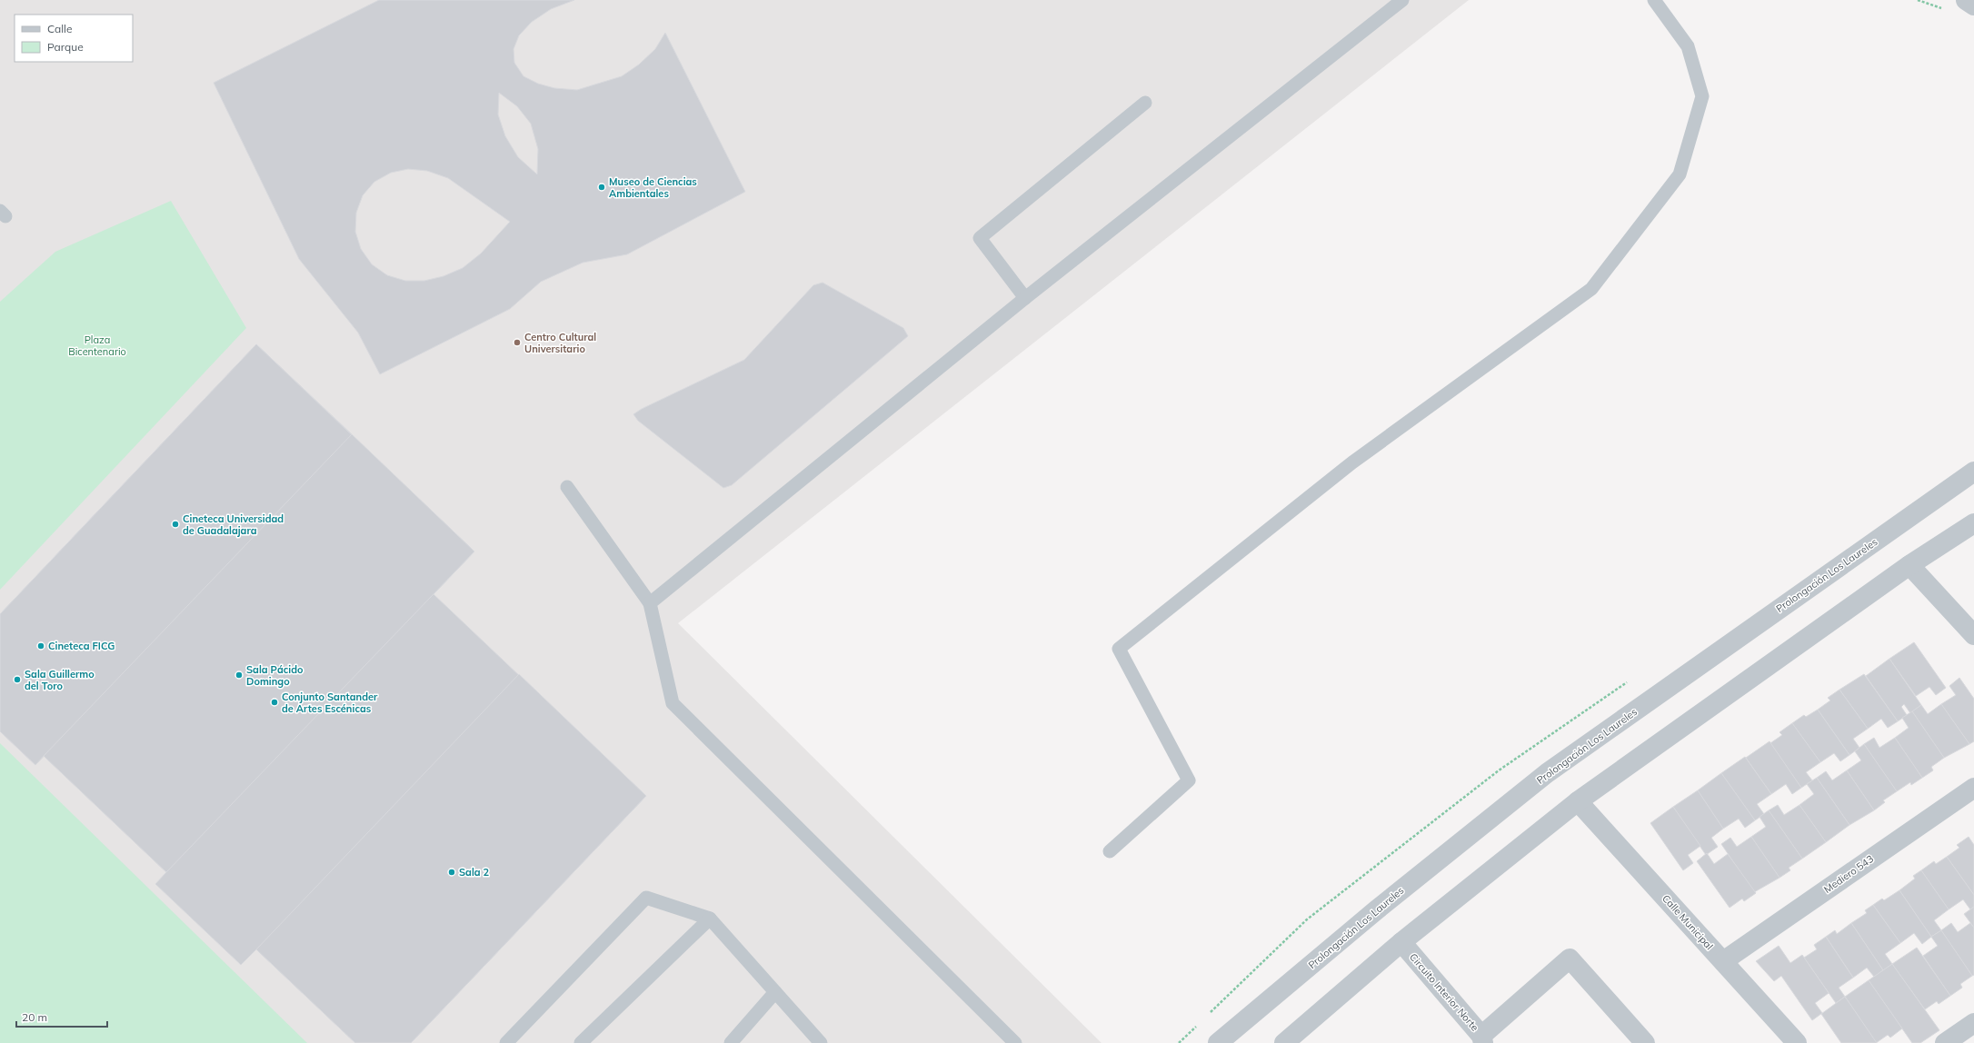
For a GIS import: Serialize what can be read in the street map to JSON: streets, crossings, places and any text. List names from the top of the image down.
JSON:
{
  "streets": {
    "street": [
      "Prolongación Los Laureles",
      "Mediero 543",
      "Calle Municipal",
      "Circuito Interior Norte"
    ]
  },
  "crossings": [
    ["Mediero 543", "Calle Municipal"]
  ],
  "parks": ["Plaza Bicentenario"],
  "places": [
    "Museo de Ciencias Ambientales",
    "Centro Cultural Universitario",
    "Cineteca Universidad de Guadalajara",
    "Cineteca FICG",
    "Sala Pácido Domingo",
    "Sala Guillermo del Toro",
    "Conjunto Santander de Artes Escénicas",
    "Sala 2"
  ],
  "legend": ["Calle", "Parque"],
  "scale_bar": "20 m"
}
